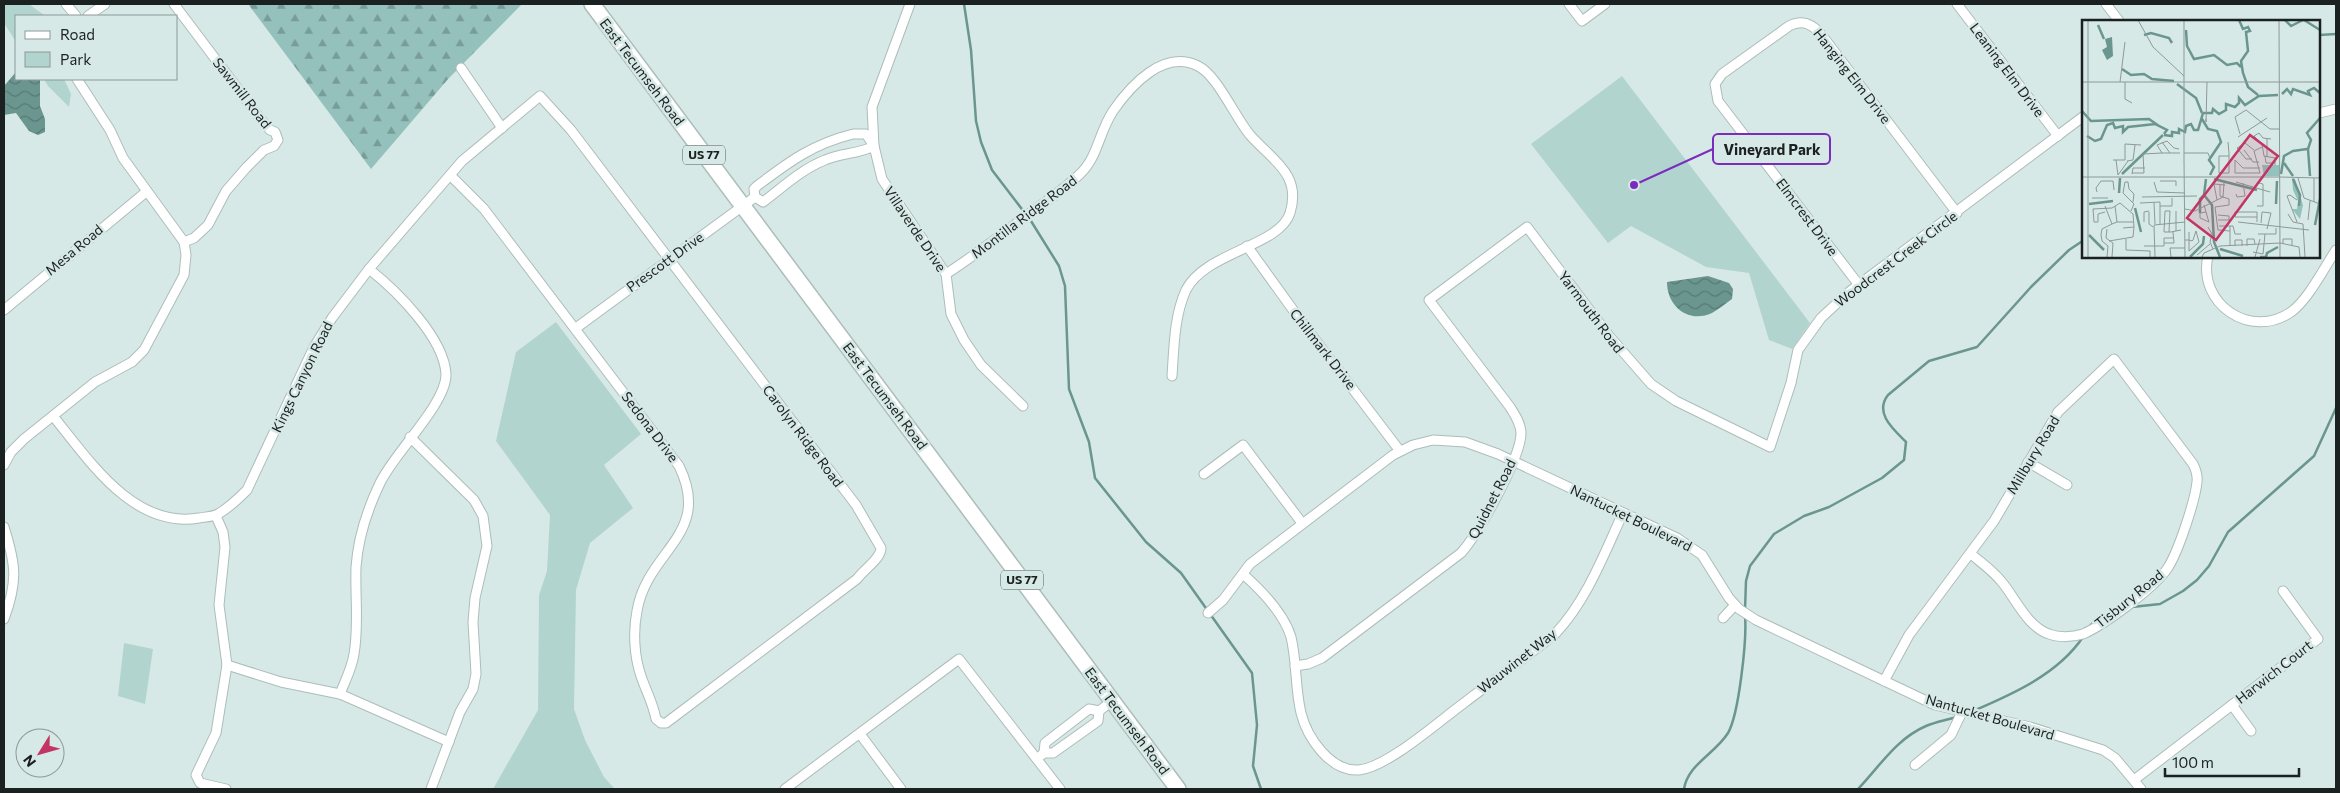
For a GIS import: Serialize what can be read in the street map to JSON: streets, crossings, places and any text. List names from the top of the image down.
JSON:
{
  "streets": {
    "main road": ["East Tecumseh Road", "US 77"],
    "street": [
      "Leaning Elm Drive",
      "Hanging Elm Drive",
      "Sawmill Road",
      "Montilla Ridge Road",
      "Elmcrest Drive",
      "Villaverde Drive",
      "Mesa Road",
      "Woodcrest Creek Circle",
      "Prescott Drive",
      "Yarmouth Road",
      "Chillmark Drive",
      "Kings Canyon Road",
      "Sedona Drive",
      "Carolyn Ridge Road",
      "Millbury Road",
      "Quidnet Road",
      "Nantucket Boulevard",
      "Tisbury Road",
      "Wauwinet Way",
      "Harwich Court"
    ]
  },
  "crossings": [
    ["Leaning Elm Drive", "Woodcrest Creek Circle"],
    ["East Tecumseh Road", "Prescott Drive"],
    ["Hanging Elm Drive", "Elmcrest Drive"],
    ["Hanging Elm Drive", "Woodcrest Creek Circle"],
    ["Montilla Ridge Road", "Villaverde Drive"],
    ["Montilla Ridge Road", "Chillmark Drive"],
    ["Elmcrest Drive", "Woodcrest Creek Circle"],
    ["Woodcrest Creek Circle", "Yarmouth Road"],
    ["Prescott Drive", "Sedona Drive"],
    ["Prescott Drive", "Carolyn Ridge Road"],
    ["Yarmouth Road", "Quidnet Road"],
    ["Chillmark Drive", "Nantucket Boulevard"],
    ["Kings Canyon Road", "Sedona Drive"],
    ["Kings Canyon Road", "Carolyn Ridge Road"],
    ["Sedona Drive", "Carolyn Ridge Road"],
    ["Millbury Road", "Nantucket Boulevard"],
    ["Millbury Road", "Tisbury Road"],
    ["Quidnet Road", "Nantucket Boulevard"],
    ["Quidnet Road", "Wauwinet Way"],
    ["Nantucket Boulevard", "Wauwinet Way"],
    ["Nantucket Boulevard", "Harwich Court"]
  ],
  "places": ["Vineyard Park"],
  "legend": ["Road", "Park"],
  "scale_bar": "100 m",
  "north": "bottom left"
}
